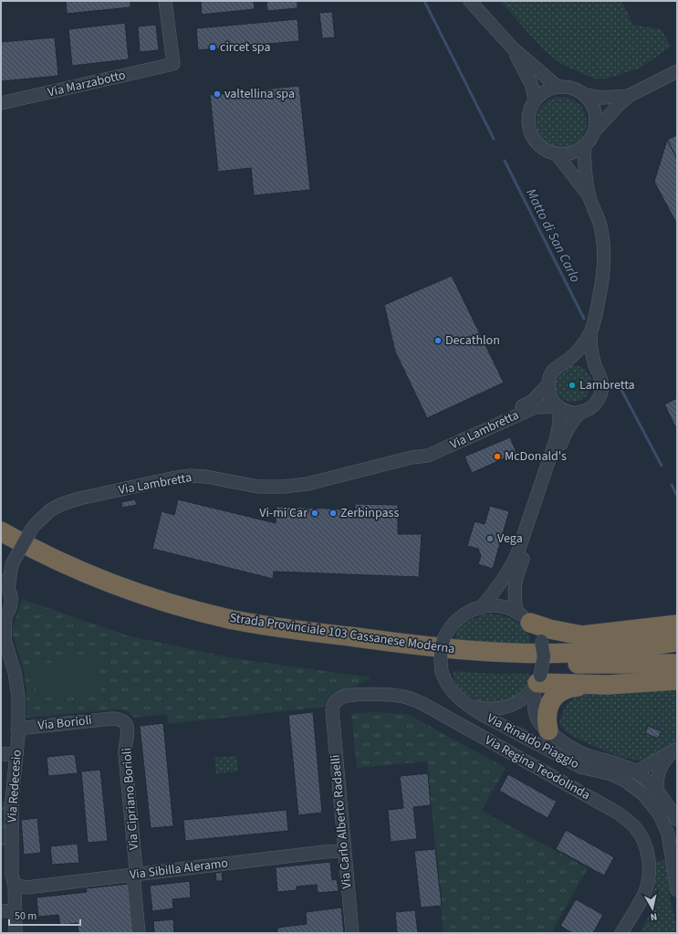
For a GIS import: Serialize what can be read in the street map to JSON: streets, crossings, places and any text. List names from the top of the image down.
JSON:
{
  "streets": {
    "highway": ["Strada Provinciale 103 Cassanese Moderna"],
    "street": [
      "Via Marzabotto",
      "Via Lambretta",
      "Via Borioli",
      "Via Rinaldo Piaggio",
      "Via Regina Teodolinda",
      "Via Redecesio",
      "Via Cipriano Borioli",
      "Via Carlo Alberto Radaelli",
      "Via Sibilla Aleramo"
    ]
  },
  "crossings": [
    ["Via Lambretta", "Via Redecesio"],
    ["Via Borioli", "Via Redecesio"],
    ["Via Borioli", "Via Cipriano Borioli"],
    ["Via Regina Teodolinda", "Via Carlo Alberto Radaelli"],
    ["Via Redecesio", "Via Sibilla Aleramo"],
    ["Via Cipriano Borioli", "Via Sibilla Aleramo"],
    ["Via Carlo Alberto Radaelli", "Via Sibilla Aleramo"]
  ],
  "water": ["Matto di San Carlo"],
  "places": [
    "circet spa",
    "valtellina spa",
    "Decathlon",
    "Lambretta",
    "McDonald's",
    "Vi-mi Car",
    "Zerbinpass",
    "Vega"
  ],
  "scale_bar": "50 m",
  "north": "bottom"
}
